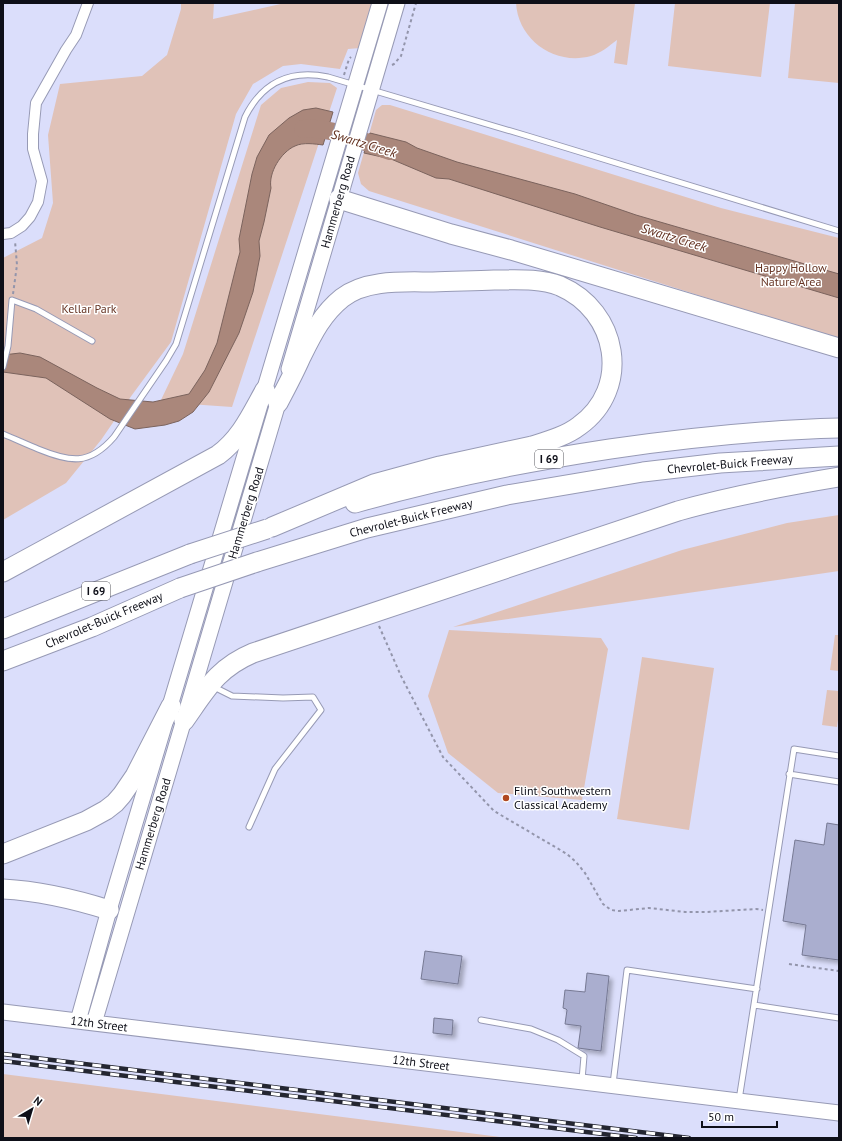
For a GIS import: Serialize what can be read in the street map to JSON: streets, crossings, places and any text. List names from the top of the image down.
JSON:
{
  "streets": {
    "highway": ["I 69", "Chevrolet-Buick Freeway"],
    "street": ["Hammerberg Road", "12th Street"]
  },
  "crossings": [
    ["Hammerberg Road", "12th Street"]
  ],
  "water": ["Swartz Creek"],
  "parks": ["Happy Hollow Nature Area", "Kellar Park"],
  "places": ["Flint Southwestern Classical Academy"],
  "scale_bar": "50 m",
  "north": "top right"
}
